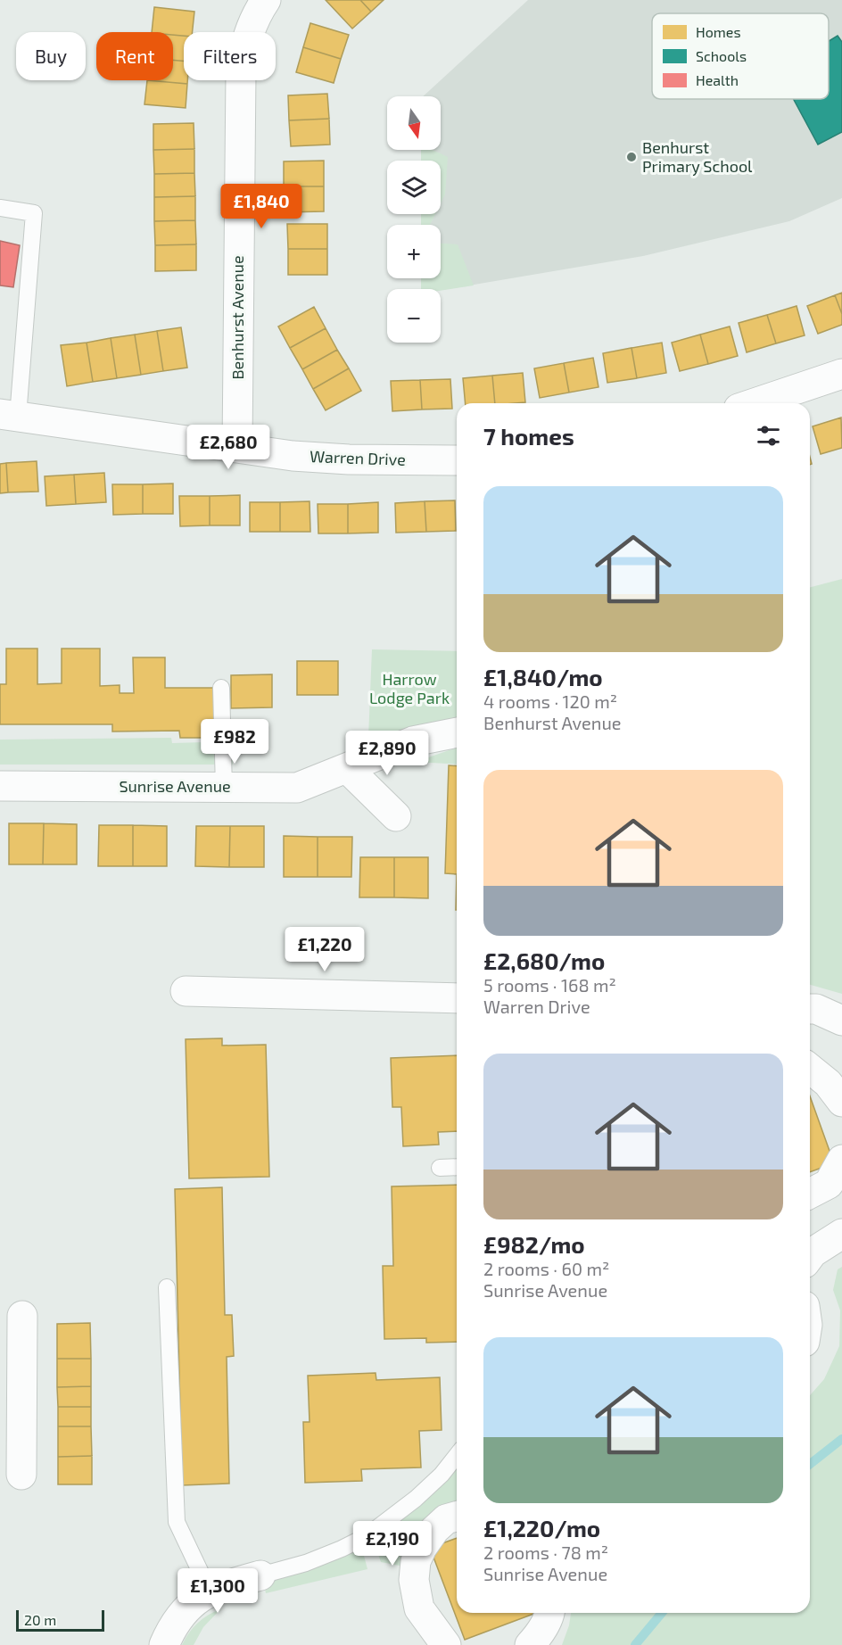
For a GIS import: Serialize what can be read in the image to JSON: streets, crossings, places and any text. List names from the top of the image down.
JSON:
{
  "streets": {
    "street": ["Benhurst Avenue", "Warren Drive", "Sunrise Avenue"]
  },
  "crossings": [
    ["Benhurst Avenue", "Warren Drive"]
  ],
  "parks": ["Harrow Lodge Park"],
  "places": ["Benhurst Primary School"],
  "legend": ["Homes", "Schools", "Health"],
  "scale_bar": "20 m",
  "north": "bottom",
  "page": {
    "chip": ["Buy", "Rent", "Filters"],
    "map_buttons": ["+", "−"],
    "price": [
      "£1,840",
      "£2,680",
      "£982",
      "£2,890",
      "£1,220",
      "£2,190",
      "£1,300"
    ],
    "heading": "7 homes",
    "list": [
      {
        "name": "£1,840/mo",
        "note": "4 rooms · 120 m² · Benhurst Avenue"
      },
      {
        "name": "£2,680/mo",
        "note": "5 rooms · 168 m² · Warren Drive"
      },
      {
        "name": "£982/mo",
        "note": "2 rooms · 60 m² · Sunrise Avenue"
      },
      {
        "name": "£1,220/mo",
        "note": "2 rooms · 78 m² · Sunrise Avenue"
      }
    ],
    "scale": "20 m"
  }
}
